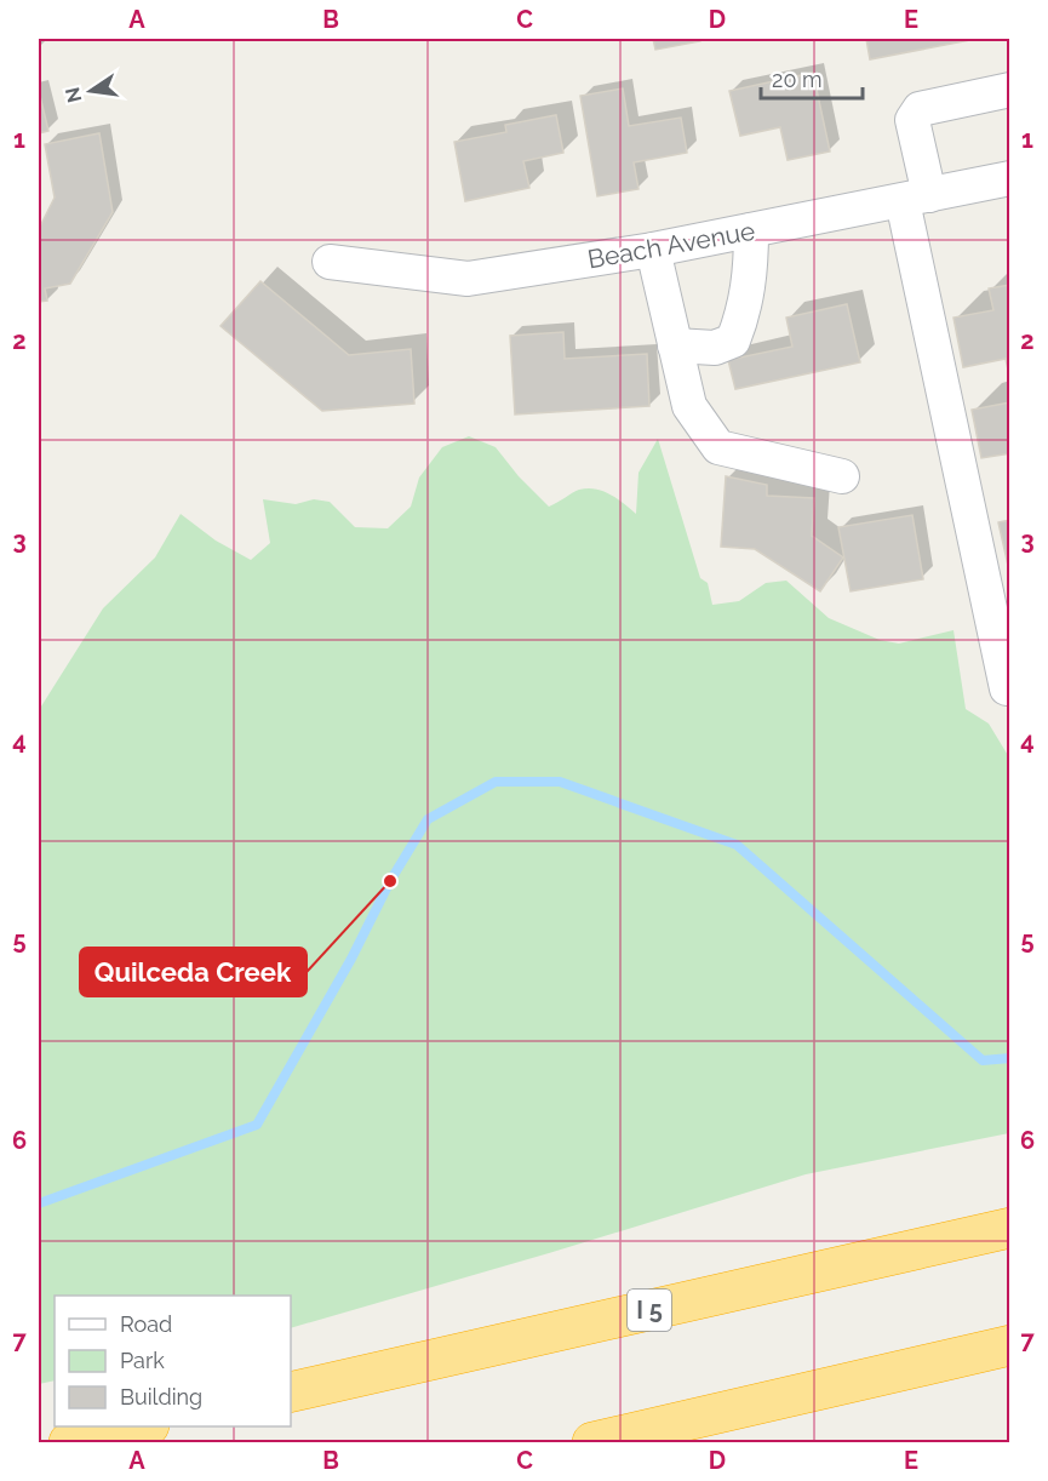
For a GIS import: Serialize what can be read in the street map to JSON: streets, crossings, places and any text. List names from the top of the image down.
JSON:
{
  "streets": {
    "highway": ["I 5"],
    "street": ["Beach Avenue"]
  },
  "places": ["Quilceda Creek"],
  "legend": ["Road", "Park", "Building"],
  "scale_bar": "20 m",
  "north": "left",
  "grid": {
    "columns": [
      "A",
      "B",
      "C",
      "D",
      "E"
    ],
    "rows": [
      "1",
      "2",
      "3",
      "4",
      "5",
      "6",
      "7"
    ]
  }
}
